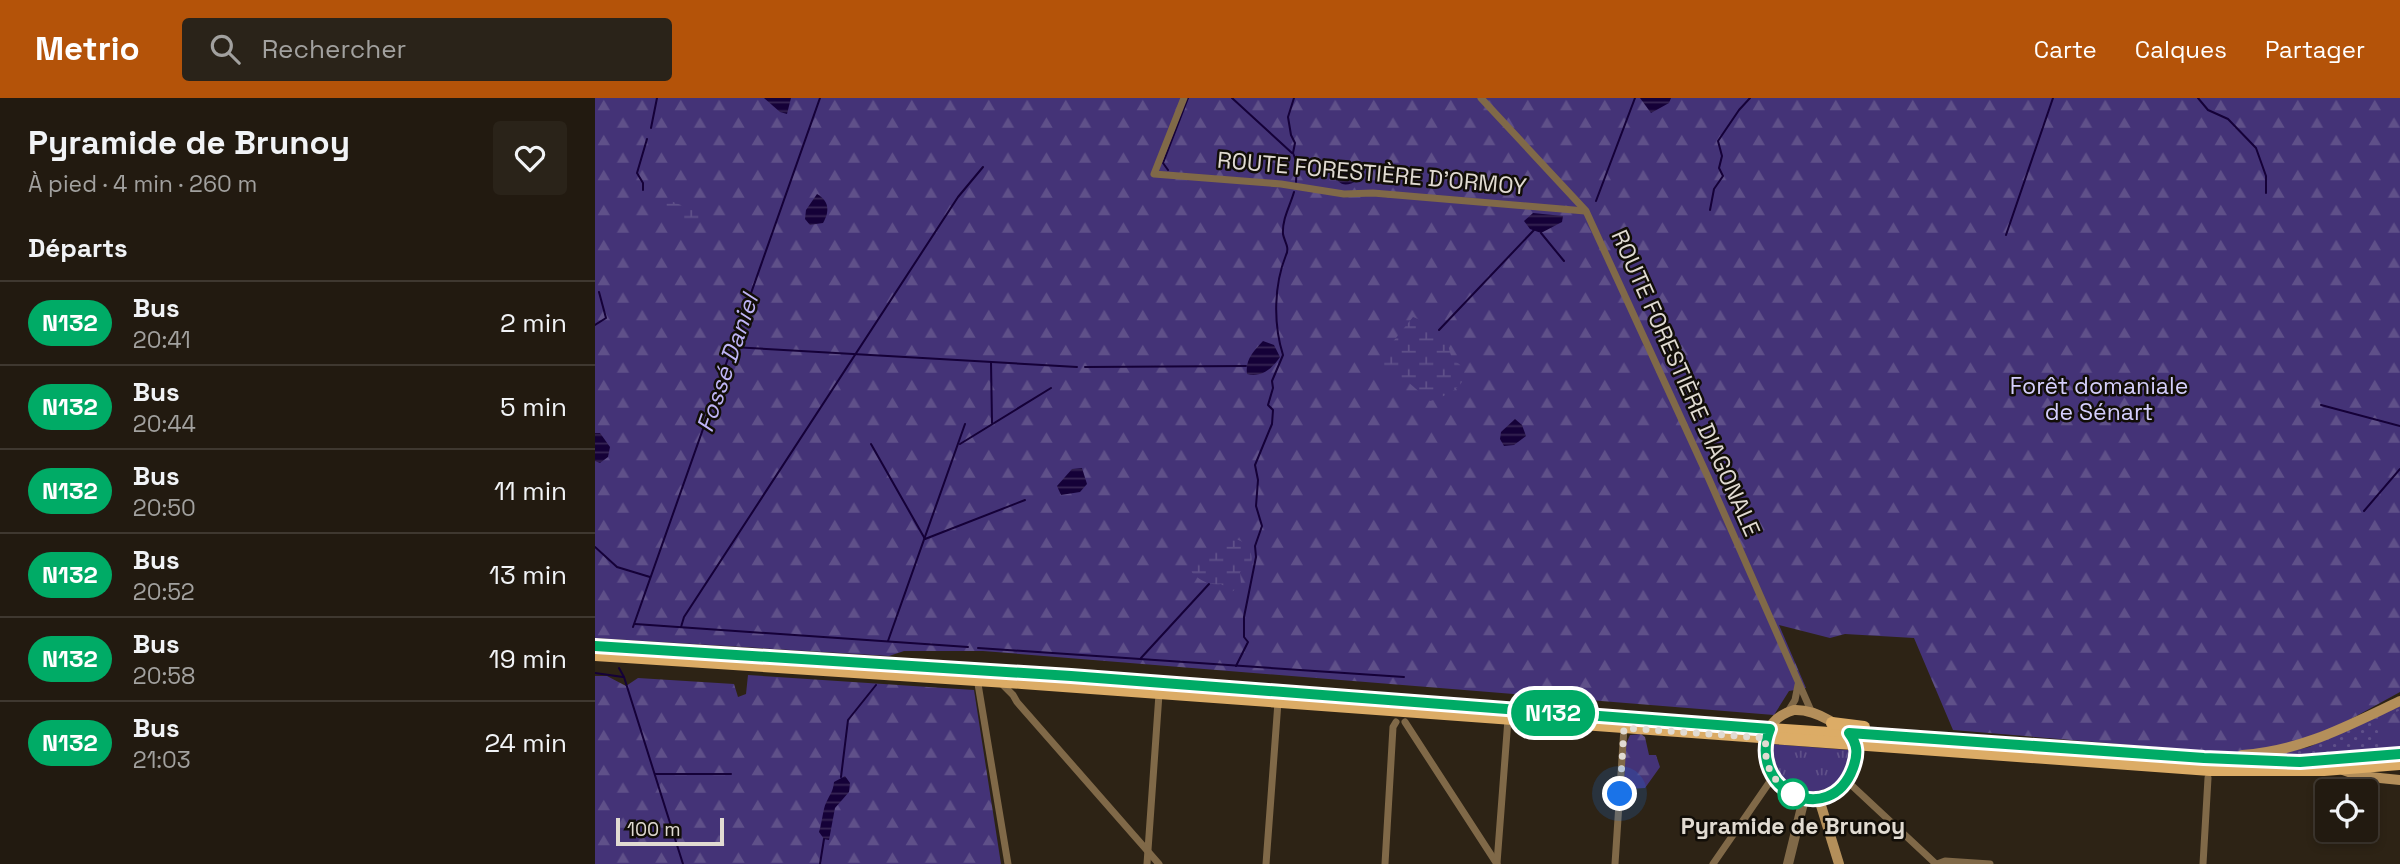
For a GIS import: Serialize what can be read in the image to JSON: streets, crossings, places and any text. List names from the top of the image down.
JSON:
{
  "streets": {
    "street": ["ROUTE FORESTIÈRE D'ORMOY", "ROUTE FORESTIÈRE DIAGONALE"]
  },
  "crossings": [
    ["ROUTE FORESTIÈRE D'ORMOY", "ROUTE FORESTIÈRE DIAGONALE"]
  ],
  "water": ["Fossé Daniel"],
  "parks": ["Forêt domaniale de Sénart"],
  "places": ["Pyramide de Brunoy"],
  "lines": ["bus line N132"],
  "scale_bar": "100 m",
  "page": {
    "header": "Metrio",
    "search": "Rechercher",
    "nav": ["Carte", "Calques", "Partager"],
    "heading": [
      ["Pyramide de Brunoy", "À pied · 4 min · 260 m"],
      "Départs"
    ],
    "on_map": "N132",
    "list": [
      {
        "mark": "N132",
        "name": "Bus",
        "note": "20:41",
        "value": "2 min"
      },
      {
        "mark": "N132",
        "name": "Bus",
        "note": "20:44",
        "value": "5 min"
      },
      {
        "mark": "N132",
        "name": "Bus",
        "note": "20:50",
        "value": "11 min"
      },
      {
        "mark": "N132",
        "name": "Bus",
        "note": "20:52",
        "value": "13 min"
      },
      {
        "mark": "N132",
        "name": "Bus",
        "note": "20:58",
        "value": "19 min"
      },
      {
        "mark": "N132",
        "name": "Bus",
        "note": "21:03",
        "value": "24 min"
      }
    ],
    "scale": "100 m"
  }
}
